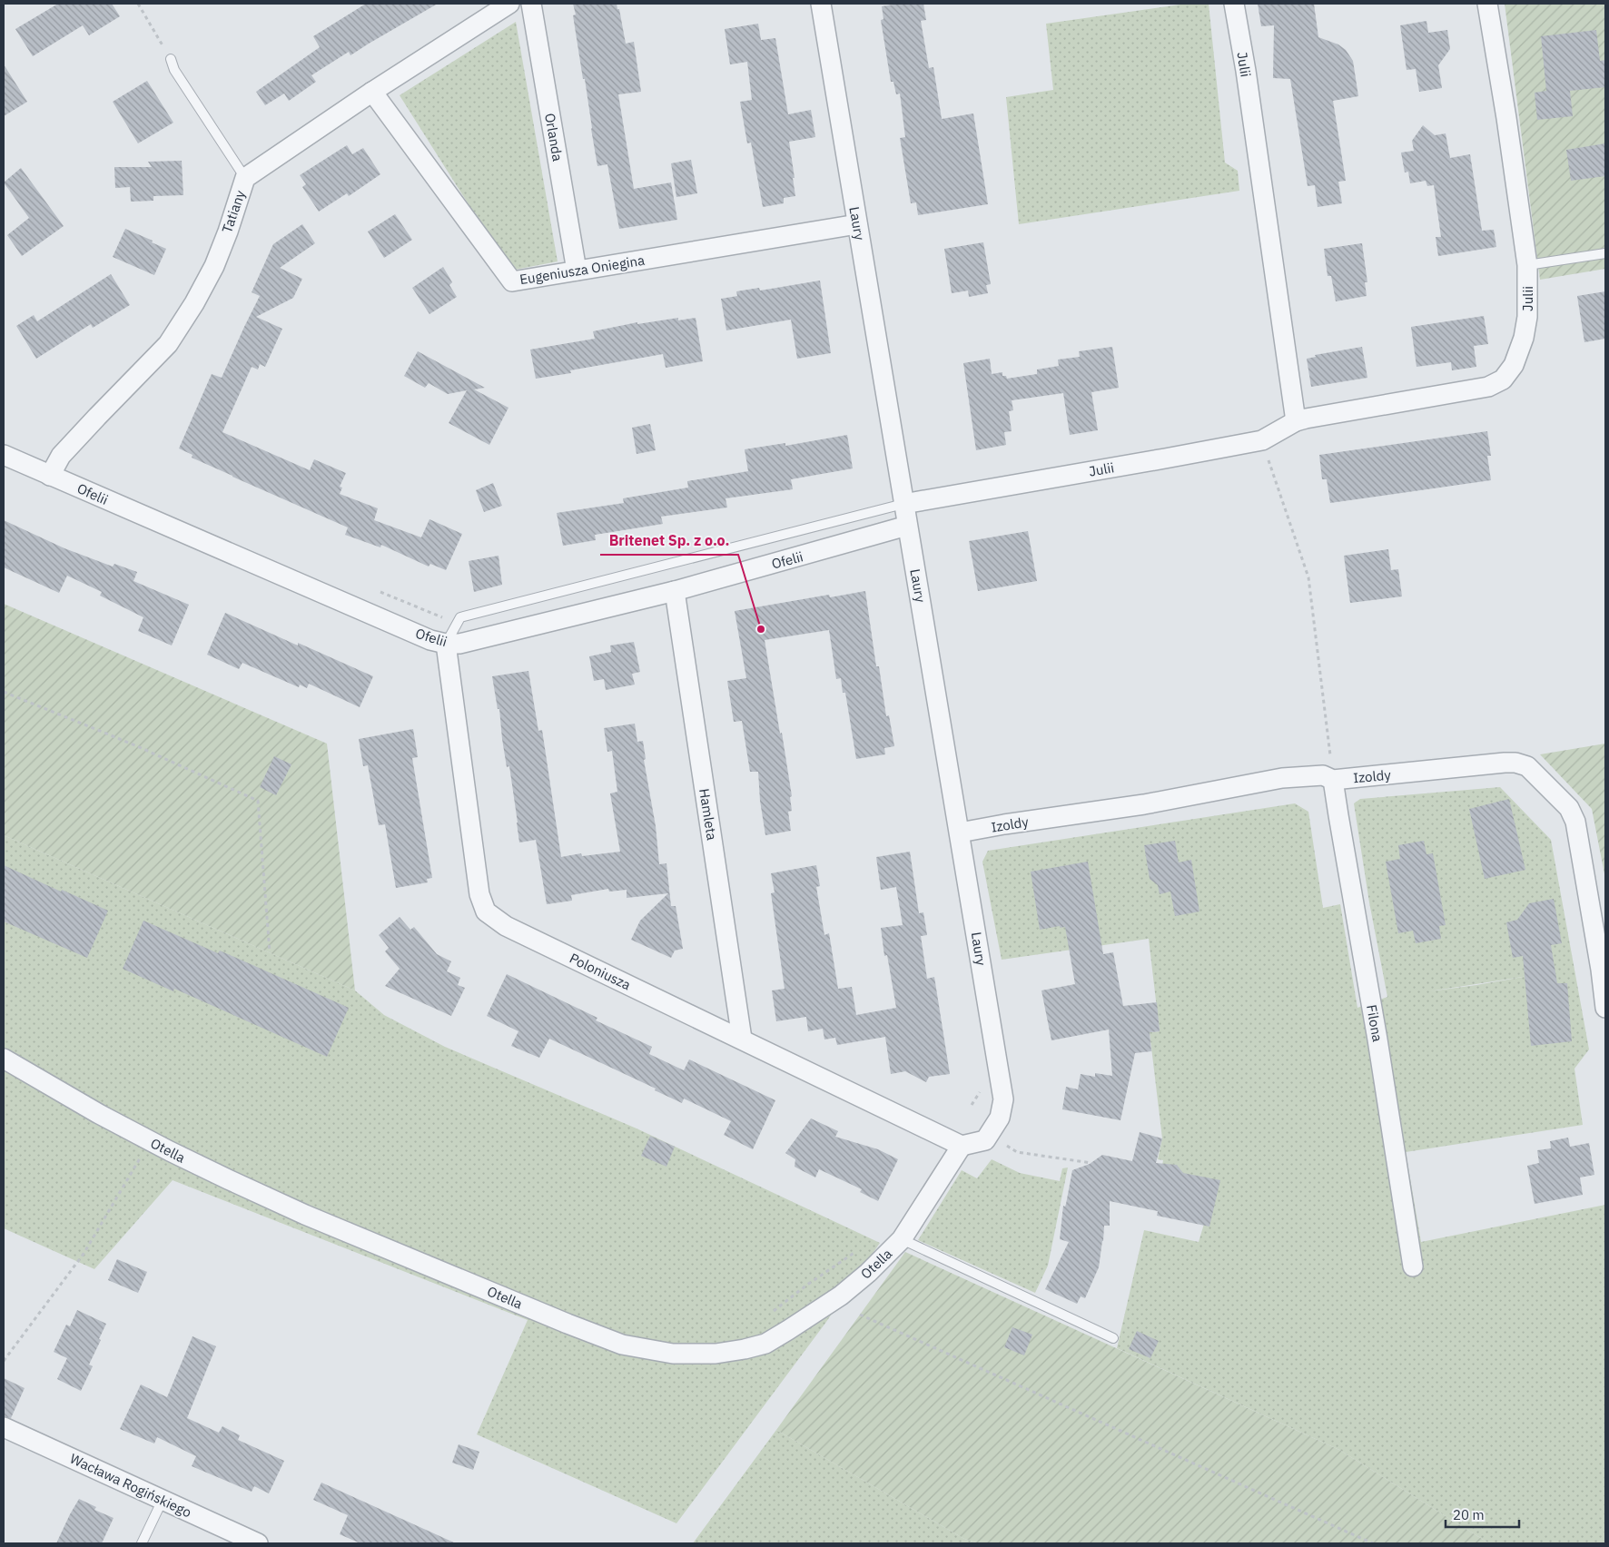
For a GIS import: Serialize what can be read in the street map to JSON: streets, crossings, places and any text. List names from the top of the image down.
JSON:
{
  "streets": {
    "street": [
      "Julii",
      "Orlanda",
      "Tatiany",
      "Laury",
      "Eugeniusza Oniegina",
      "Ofelii",
      "Izoldy",
      "Hamleta",
      "Poloniusza",
      "Filona",
      "Otella",
      "Wacława Rogińskiego"
    ]
  },
  "crossings": [
    ["Julii", "Laury"],
    ["Orlanda", "Eugeniusza Oniegina"],
    ["Tatiany", "Eugeniusza Oniegina"],
    ["Tatiany", "Ofelii"],
    ["Laury", "Eugeniusza Oniegina"],
    ["Laury", "Ofelii"],
    ["Laury", "Izoldy"],
    ["Laury", "Poloniusza"],
    ["Laury", "Otella"],
    ["Ofelii", "Hamleta"],
    ["Ofelii", "Poloniusza"],
    ["Izoldy", "Filona"],
    ["Hamleta", "Poloniusza"],
    ["Poloniusza", "Otella"]
  ],
  "places": ["Britenet Sp. z o.o."],
  "scale_bar": "20 m"
}
